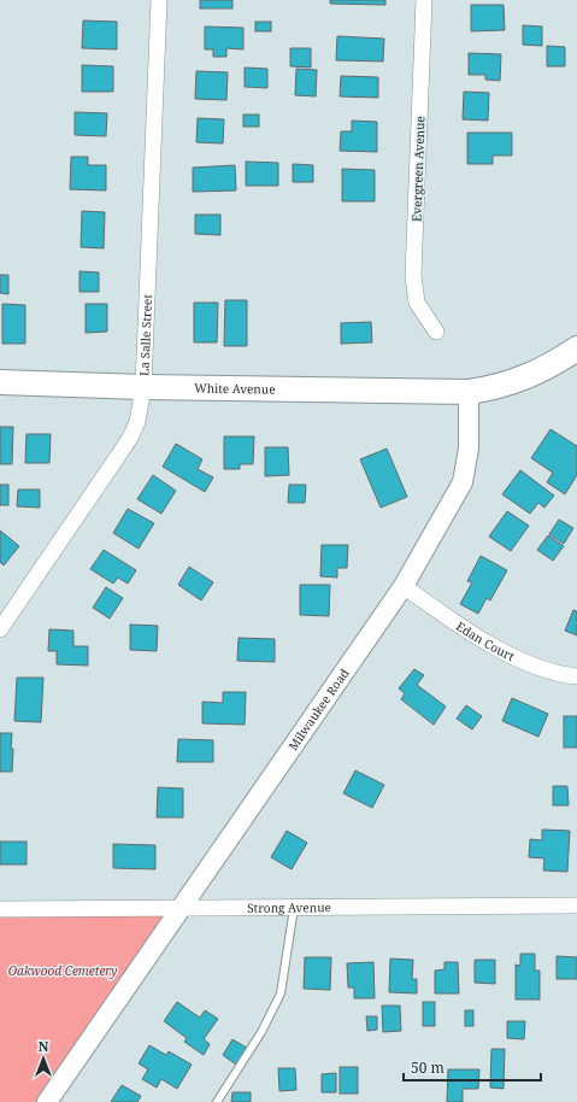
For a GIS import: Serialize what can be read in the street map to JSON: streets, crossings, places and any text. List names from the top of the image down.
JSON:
{
  "streets": {
    "main road": ["White Avenue"],
    "street": [
      "Evergreen Avenue",
      "La Salle Street",
      "Edan Court",
      "Milwaukee Road",
      "Strong Avenue"
    ]
  },
  "crossings": [
    ["La Salle Street", "White Avenue"],
    ["White Avenue", "Milwaukee Road"],
    ["Edan Court", "Milwaukee Road"],
    ["Milwaukee Road", "Strong Avenue"]
  ],
  "parks": ["Oakwood Cemetery"],
  "scale_bar": "50 m",
  "north": "top"
}
